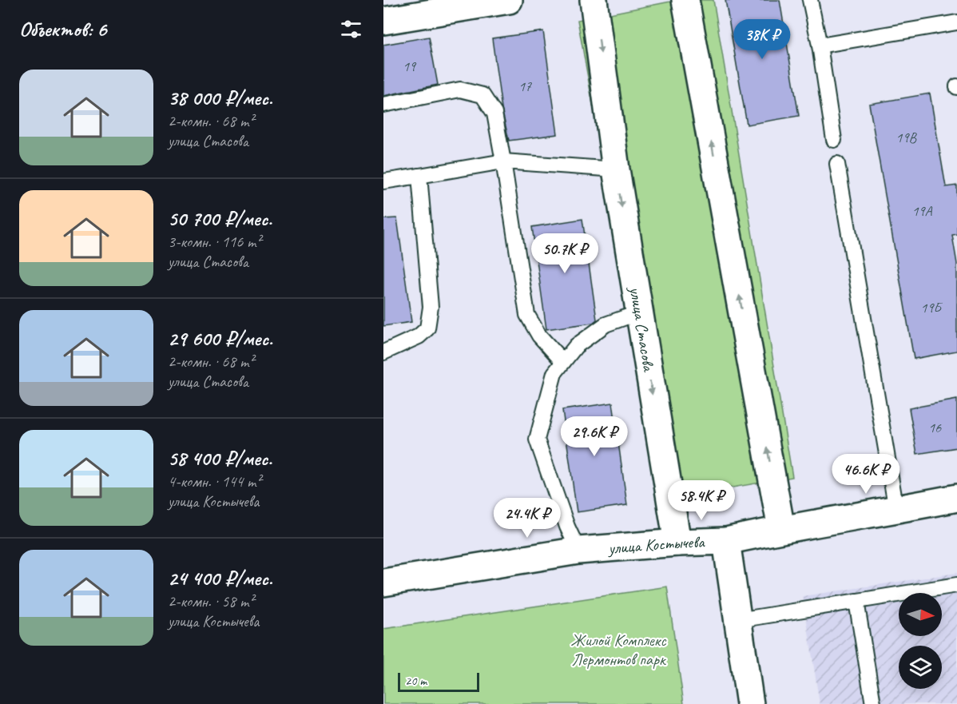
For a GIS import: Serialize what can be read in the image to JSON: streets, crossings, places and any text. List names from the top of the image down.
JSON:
{
  "streets": {
    "street": ["улица Стасова", "улица Костычева"]
  },
  "crossings": [
    ["улица Стасова", "улица Костычева"]
  ],
  "parks": ["Жилой Комплекс Лермонтов парк"],
  "house_numbers": [
    "19",
    "17",
    "19В",
    "19А",
    "19Б",
    "16"
  ],
  "scale_bar": "20 m",
  "north": "right",
  "page": {
    "heading": "Объектов: 6",
    "price": [
      "38K ₽",
      "50.7K ₽",
      "29.6K ₽",
      "46.6K ₽",
      "58.4K ₽",
      "24.4K ₽"
    ],
    "list": [
      {
        "name": "38 000 ₽/мес.",
        "note": "2-комн. · 68 m² · улица Стасова"
      },
      {
        "name": "50 700 ₽/мес.",
        "note": "3-комн. · 116 m² · улица Стасова"
      },
      {
        "name": "29 600 ₽/мес.",
        "note": "2-комн. · 68 m² · улица Стасова"
      },
      {
        "name": "58 400 ₽/мес.",
        "note": "4-комн. · 144 m² · улица Костычева"
      },
      {
        "name": "24 400 ₽/мес.",
        "note": "2-комн. · 58 m² · улица Костычева"
      }
    ],
    "scale": "20 m"
  }
}
